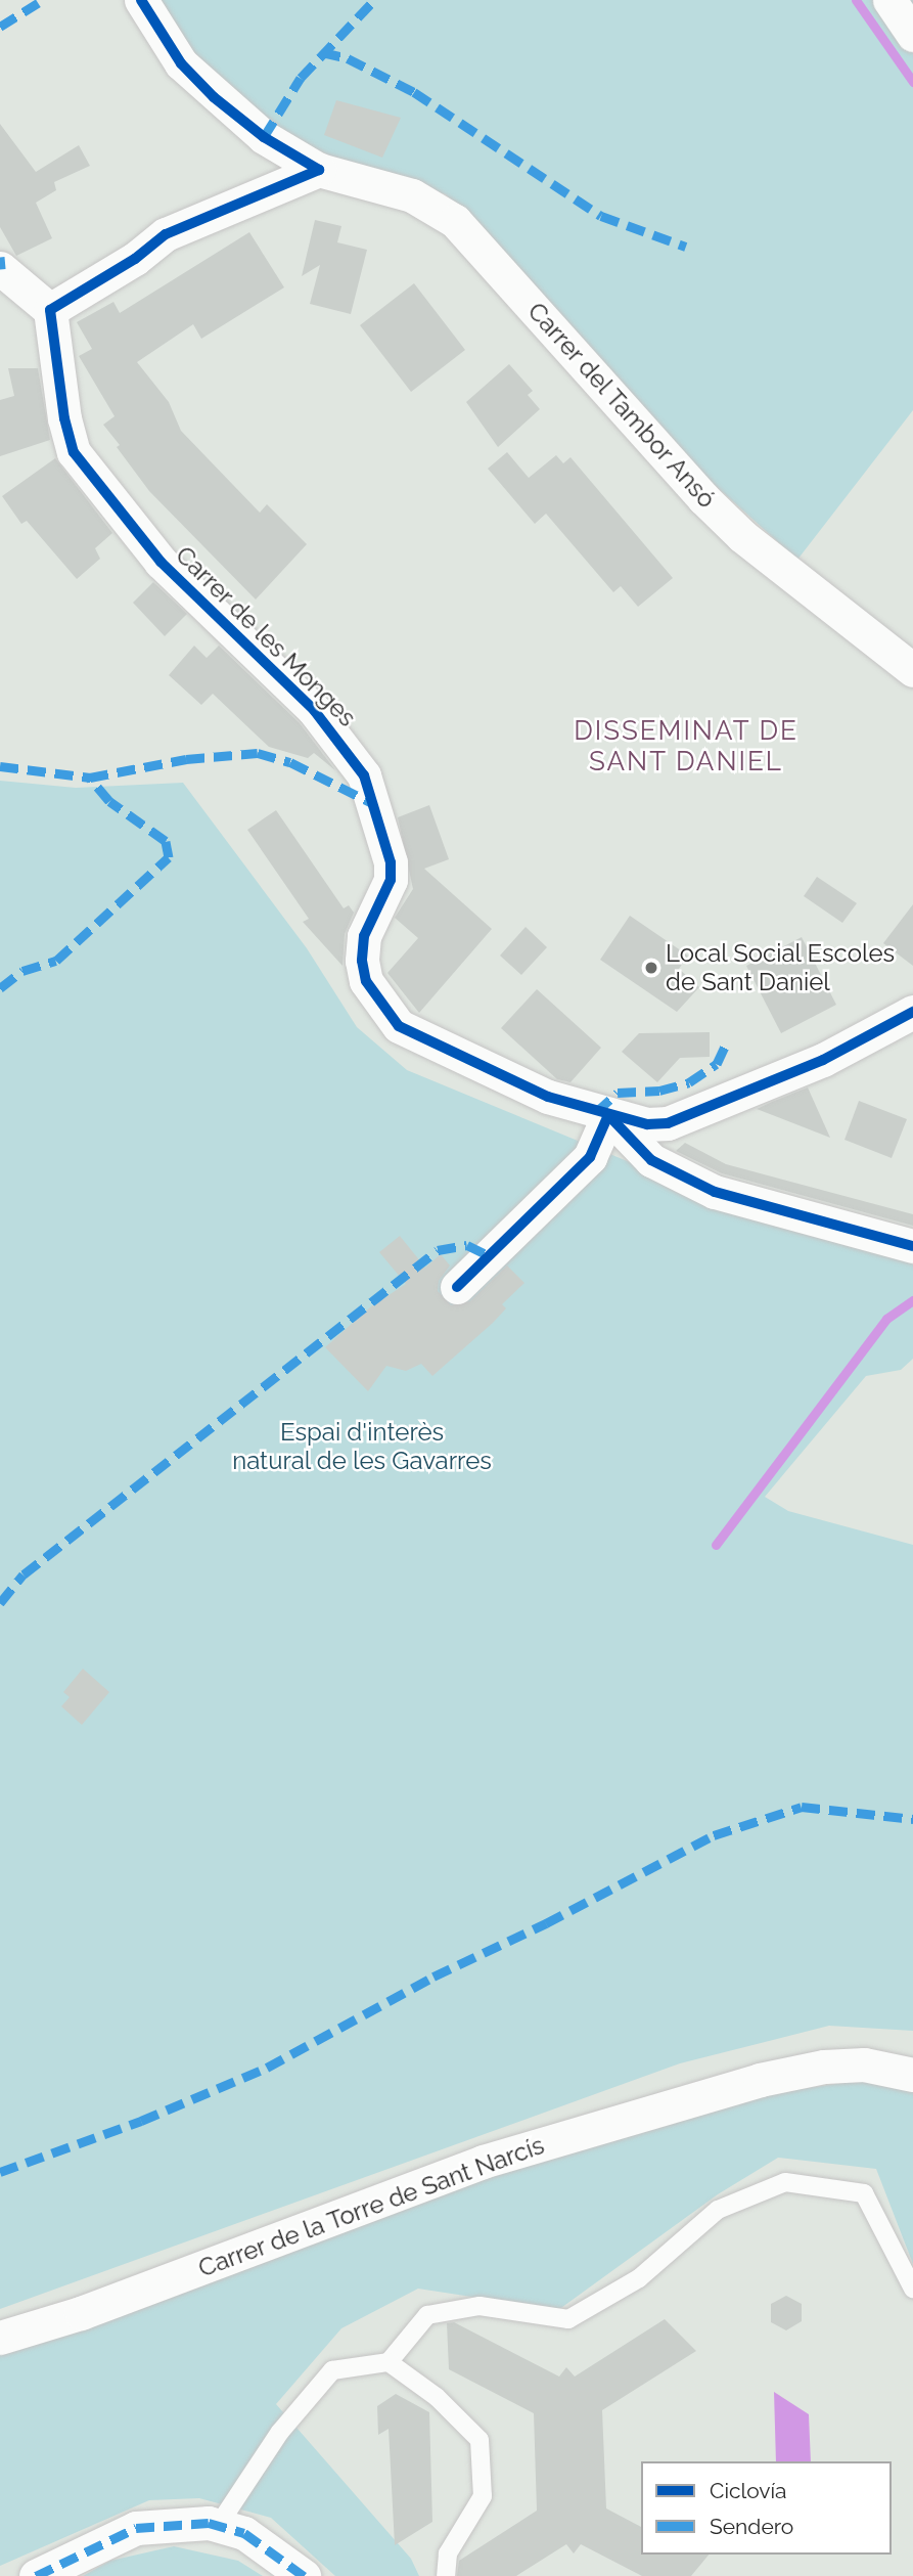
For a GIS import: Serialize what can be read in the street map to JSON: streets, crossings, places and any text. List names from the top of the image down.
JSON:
{
  "streets": {
    "street": ["Carrer del Tambor Ansó", "Carrer de les Monges", "Carrer de la Torre de Sant Narcís"]
  },
  "districts": ["DISSEMINAT DE SANT DANIEL"],
  "parks": ["Espai d'interès natural de les Gavarres"],
  "places": ["Local Social Escoles de Sant Daniel"],
  "legend": ["Ciclovía", "Sendero"]
}
